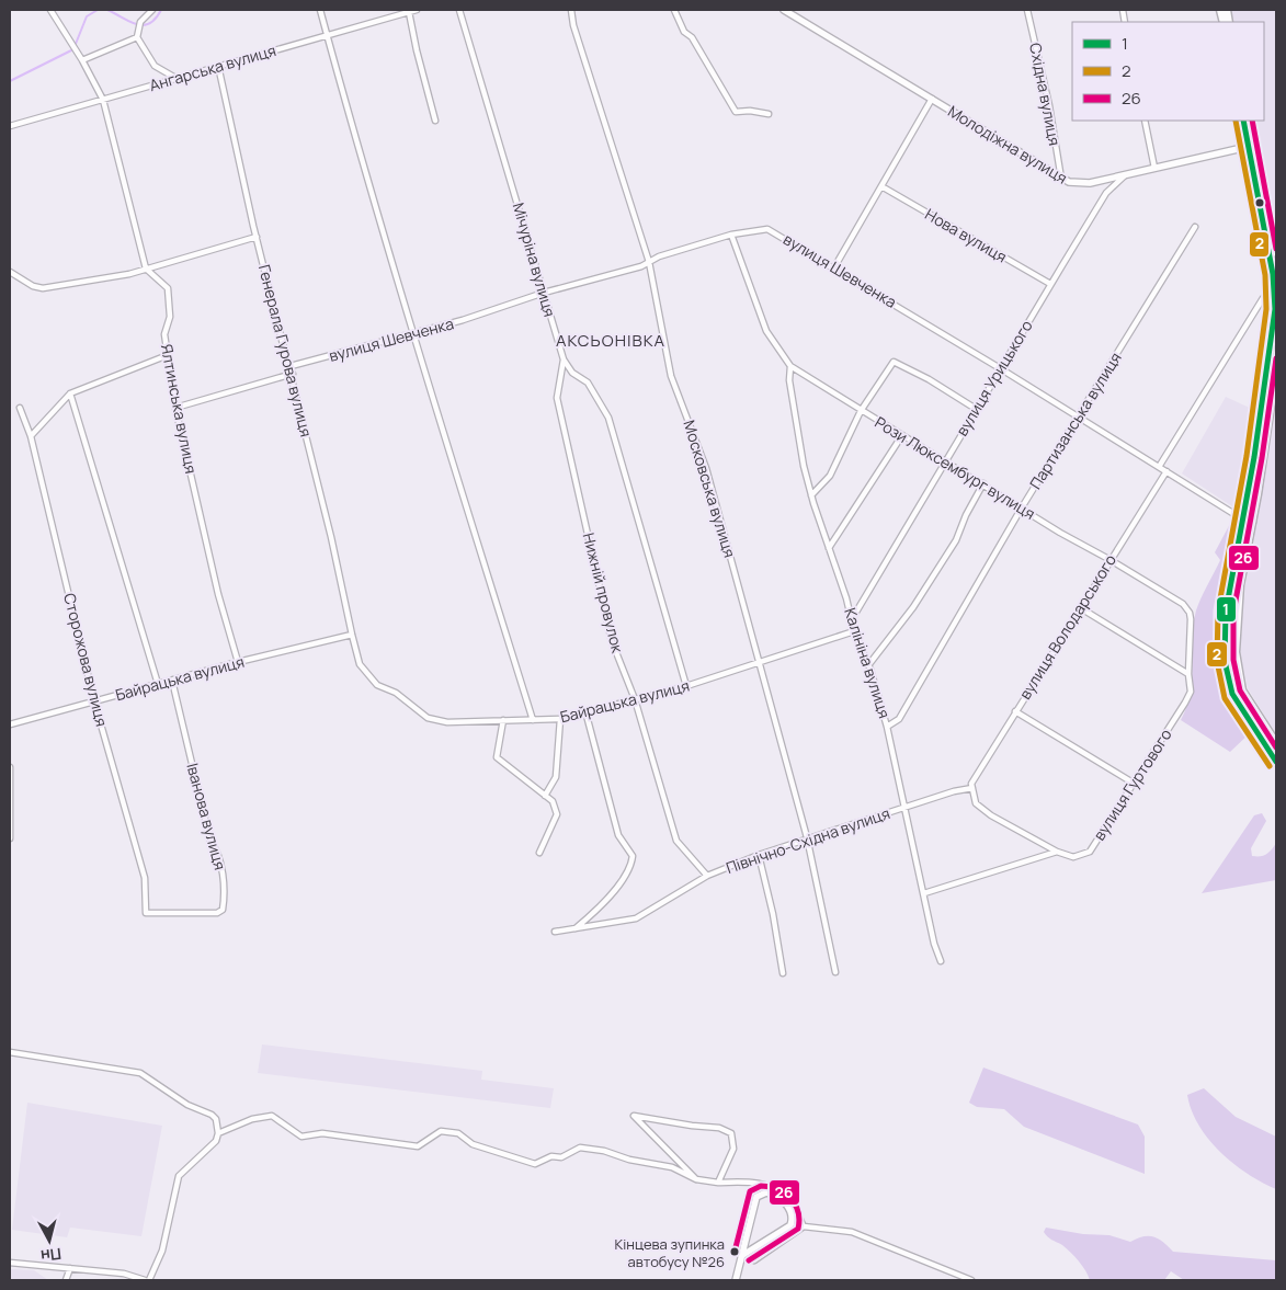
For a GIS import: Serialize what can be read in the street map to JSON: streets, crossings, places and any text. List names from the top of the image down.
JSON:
{
  "streets": {
    "street": [
      "Ангарська вулиця",
      "Східна вулиця",
      "Молодіжна вулиця",
      "Нова вулиця",
      "Мічуріна вулиця",
      "вулиця Шевченка",
      "Генерала Гурова вулиця",
      "вулиця Урицького",
      "Ялтинська вулиця",
      "Партизанська вулиця",
      "Рози Люксембург вулиця",
      "Московська вулиця",
      "Нижній провулок",
      "вулиця Володарського",
      "Сторожова вулиця",
      "Калініна вулиця",
      "Байрацька вулиця",
      "вулиця Гуртового",
      "Іванова вулиця",
      "Північно-Східна вулиця"
    ]
  },
  "crossings": [
    ["Ангарська вулиця", "Генерала Гурова вулиця"],
    ["Східна вулиця", "Молодіжна вулиця"],
    ["Молодіжна вулиця", "вулиця Урицького"],
    ["Нова вулиця", "вулиця Урицького"],
    ["Мічуріна вулиця", "вулиця Шевченка"],
    ["Мічуріна вулиця", "Нижній провулок"],
    ["Мічуріна вулиця", "Байрацька вулиця"],
    ["вулиця Шевченка", "Генерала Гурова вулиця"],
    ["вулиця Шевченка", "вулиця Урицького"],
    ["вулиця Шевченка", "Партизанська вулиця"],
    ["вулиця Шевченка", "Рози Люксембург вулиця"],
    ["вулиця Шевченка", "Московська вулиця"],
    ["вулиця Шевченка", "вулиця Володарського"],
    ["Генерала Гурова вулиця", "Байрацька вулиця"],
    ["вулиця Урицького", "Рози Люксембург вулиця"],
    ["вулиця Урицького", "Калініна вулиця"],
    ["Ялтинська вулиця", "Байрацька вулиця"],
    ["Партизанська вулиця", "Рози Люксембург вулиця"],
    ["Партизанська вулиця", "Калініна вулиця"],
    ["Рози Люксембург вулиця", "вулиця Володарського"],
    ["Рози Люксембург вулиця", "Калініна вулиця"],
    ["Рози Люксембург вулиця", "вулиця Гуртового"],
    ["Московська вулиця", "Байрацька вулиця"],
    ["Московська вулиця", "Північно-Східна вулиця"],
    ["Нижній провулок", "Байрацька вулиця"],
    ["Нижній провулок", "Північно-Східна вулиця"],
    ["вулиця Володарського", "Північно-Східна вулиця"],
    ["Сторожова вулиця", "Байрацька вулиця"],
    ["Сторожова вулиця", "Іванова вулиця"],
    ["Калініна вулиця", "Байрацька вулиця"],
    ["Калініна вулиця", "вулиця Гуртового"],
    ["Калініна вулиця", "Північно-Східна вулиця"],
    ["Байрацька вулиця", "Іванова вулиця"]
  ],
  "districts": ["АКСЬОНІВКА"],
  "places": ["Кінцева зупинка автобусу №26"],
  "lines": ["transit line 1", "transit line 2", "transit line 26"],
  "legend": ["1", "2", "26"],
  "north": "bottom"
}
